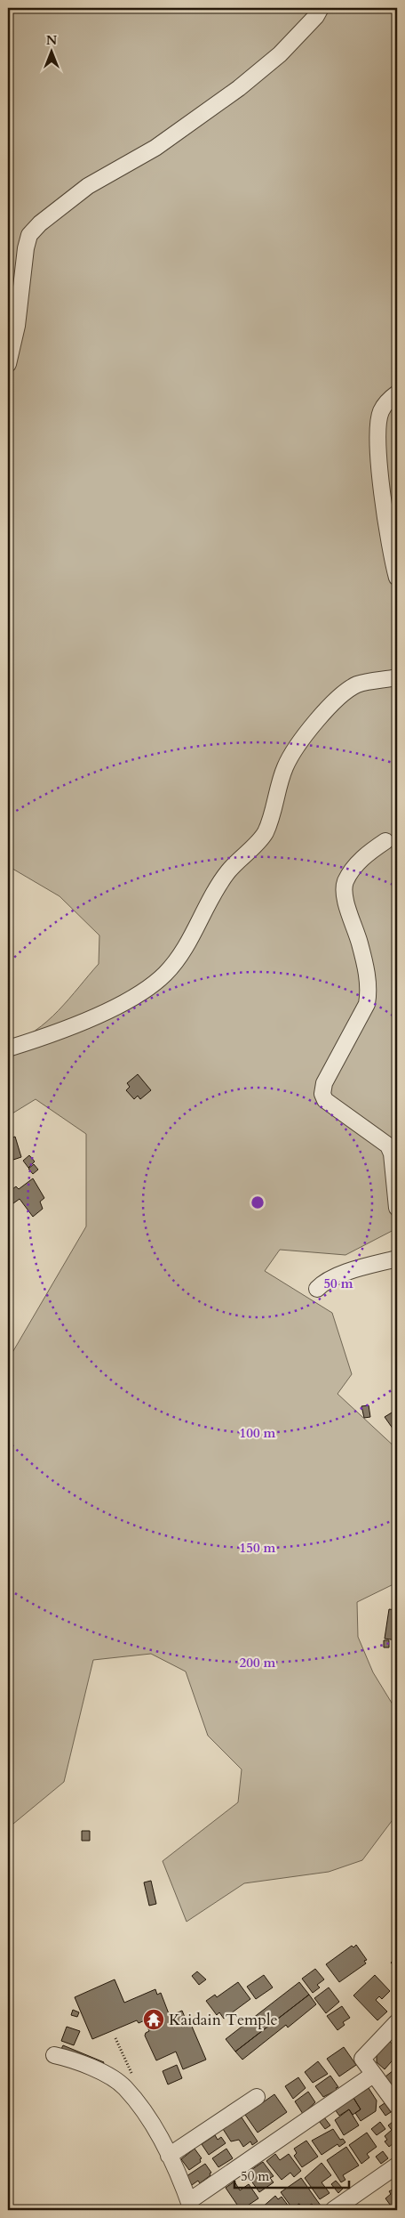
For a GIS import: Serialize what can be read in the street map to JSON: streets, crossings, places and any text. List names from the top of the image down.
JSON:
{
  "places": {
    "temple": ["Kaidain Temple"]
  },
  "scale_bar": "50 m",
  "north": "top",
  "rings": [
    "50 m",
    "100 m",
    "150 m",
    "200 m"
  ]
}
